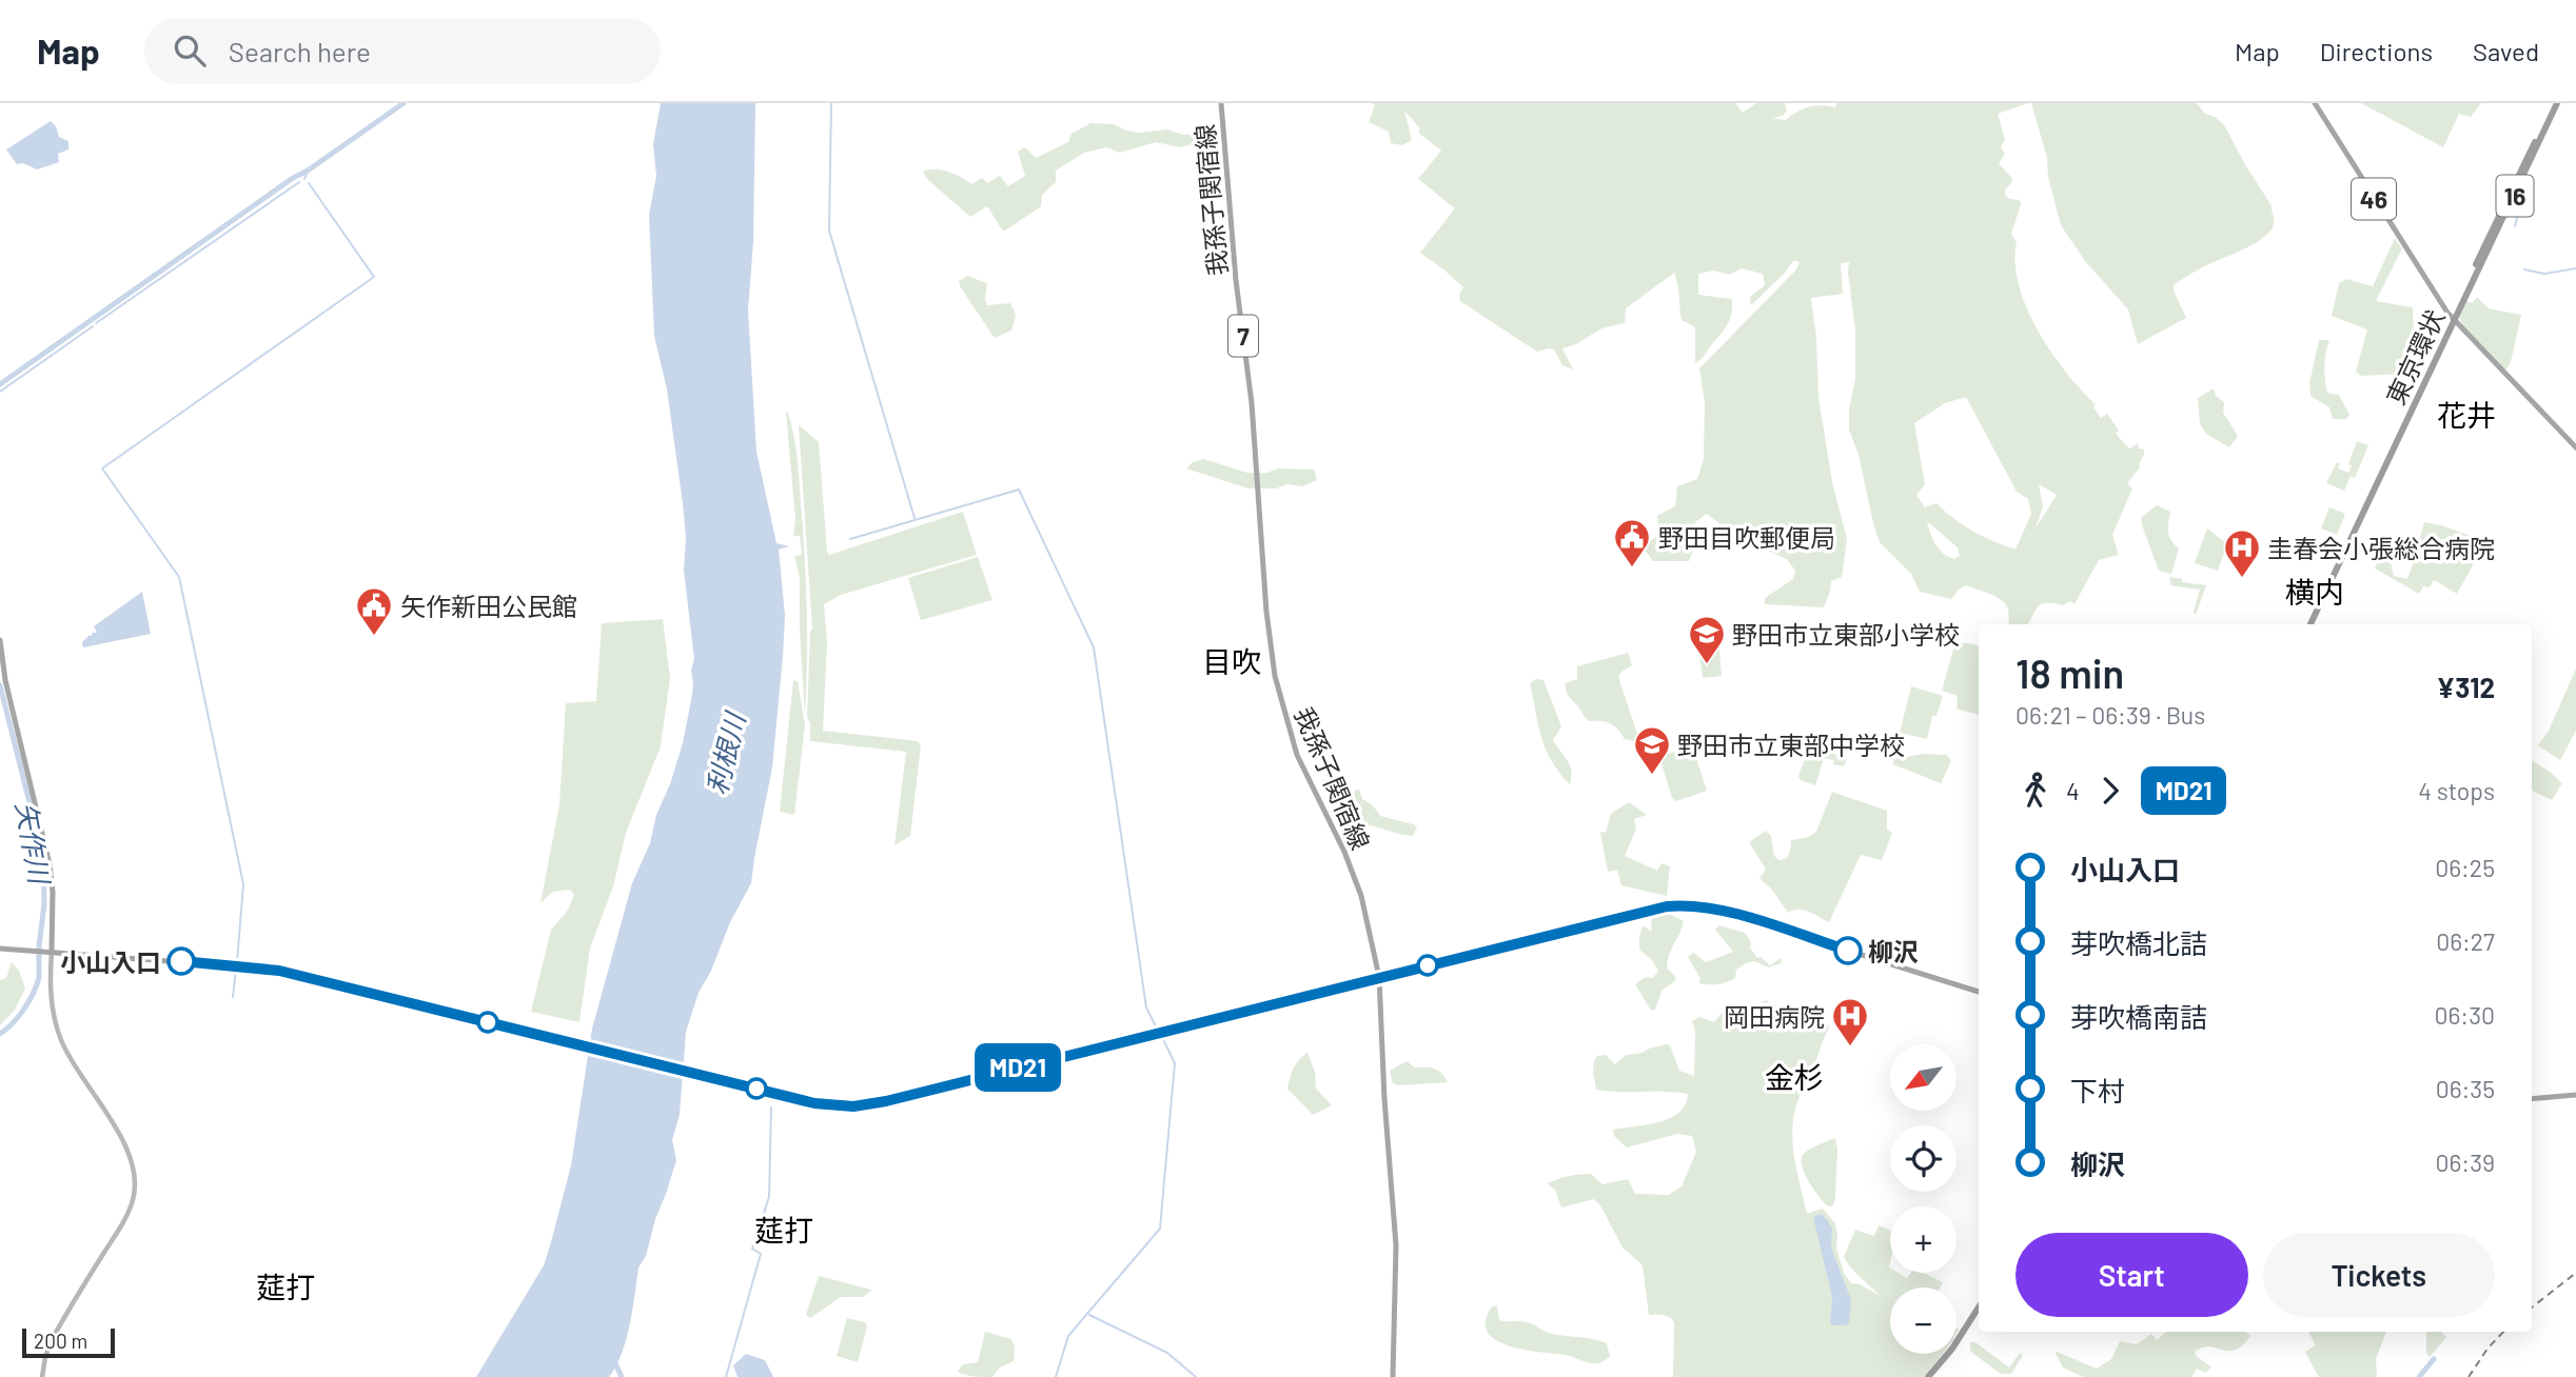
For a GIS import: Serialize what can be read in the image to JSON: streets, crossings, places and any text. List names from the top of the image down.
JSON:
{
  "streets": {
    "highway": ["16", "東京環状"],
    "main road": ["46", "我孫子関宿線", "7"]
  },
  "crossings": [
    ["46", "東京環状"]
  ],
  "districts": [
    "花井",
    "横内",
    "目吹",
    "金杉",
    "莚打",
    "莚打"
  ],
  "water": ["利根川", "矢作川"],
  "places": {
    "public building": ["野田目吹郵便局", "矢作新田公民館"],
    "hospital": ["圭春会小張総合病院", "岡田病院"],
    "school or university": ["野田市立東部小学校", "野田市立東部中学校"],
    "other": ["柳沢", "小山入口"]
  },
  "lines": ["bus line MD21"],
  "scale_bar": "200 m",
  "north": "bottom left",
  "page": {
    "header": "Map",
    "search": "Search here",
    "nav": ["Map", "Directions", "Saved"],
    "on_map": "MD21",
    "heading": ["18 min", "06:21 – 06:39 · Bus", "¥312"],
    "legs": ["4", "MD21", "4 stops"],
    "list": [
      {
        "name": "小山入口",
        "value": "06:25"
      },
      {
        "name": "芽吹橋北詰",
        "value": "06:27"
      },
      {
        "name": "芽吹橋南詰",
        "value": "06:30"
      },
      {
        "name": "下村",
        "value": "06:35"
      },
      {
        "name": "柳沢",
        "value": "06:39"
      }
    ],
    "map_buttons": ["+", "−"],
    "buttons": ["Start", "Tickets"],
    "scale": "200 m"
  }
}
